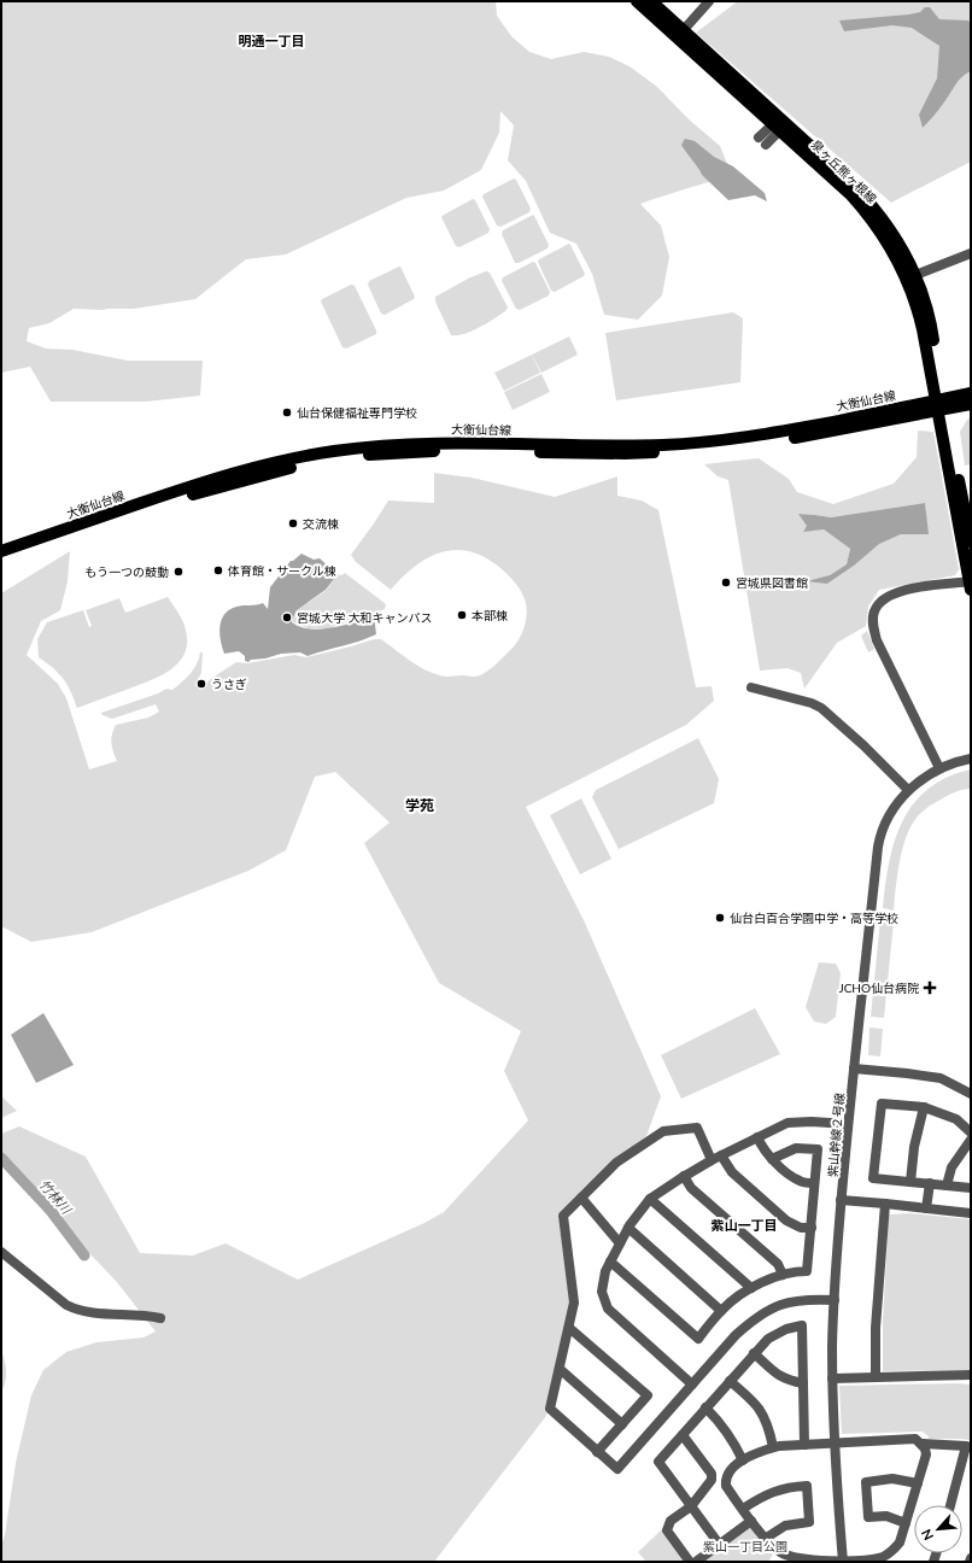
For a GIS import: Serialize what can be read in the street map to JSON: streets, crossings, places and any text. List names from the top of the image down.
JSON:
{
  "streets": {
    "main road": ["泉ヶ丘熊ヶ根線", "大衡仙台線"],
    "street": ["紫山幹線２号線"]
  },
  "crossings": [
    ["泉ヶ丘熊ヶ根線", "大衡仙台線"]
  ],
  "districts": ["明通一丁目", "学苑", "紫山一丁目"],
  "water": ["竹林川"],
  "parks": ["紫山一丁目公園"],
  "places": {
    "other": [
      "仙台保健福祉専門学校",
      "交流棟",
      "体育館・サークル棟",
      "もう一つの鼓動",
      "宮城県図書館",
      "本部棟",
      "宮城大学 大和キャンパス",
      "うさぎ",
      "仙台白百合学園中学・高等学校"
    ],
    "health": ["JCHO仙台病院"]
  },
  "north": "bottom left"
}
